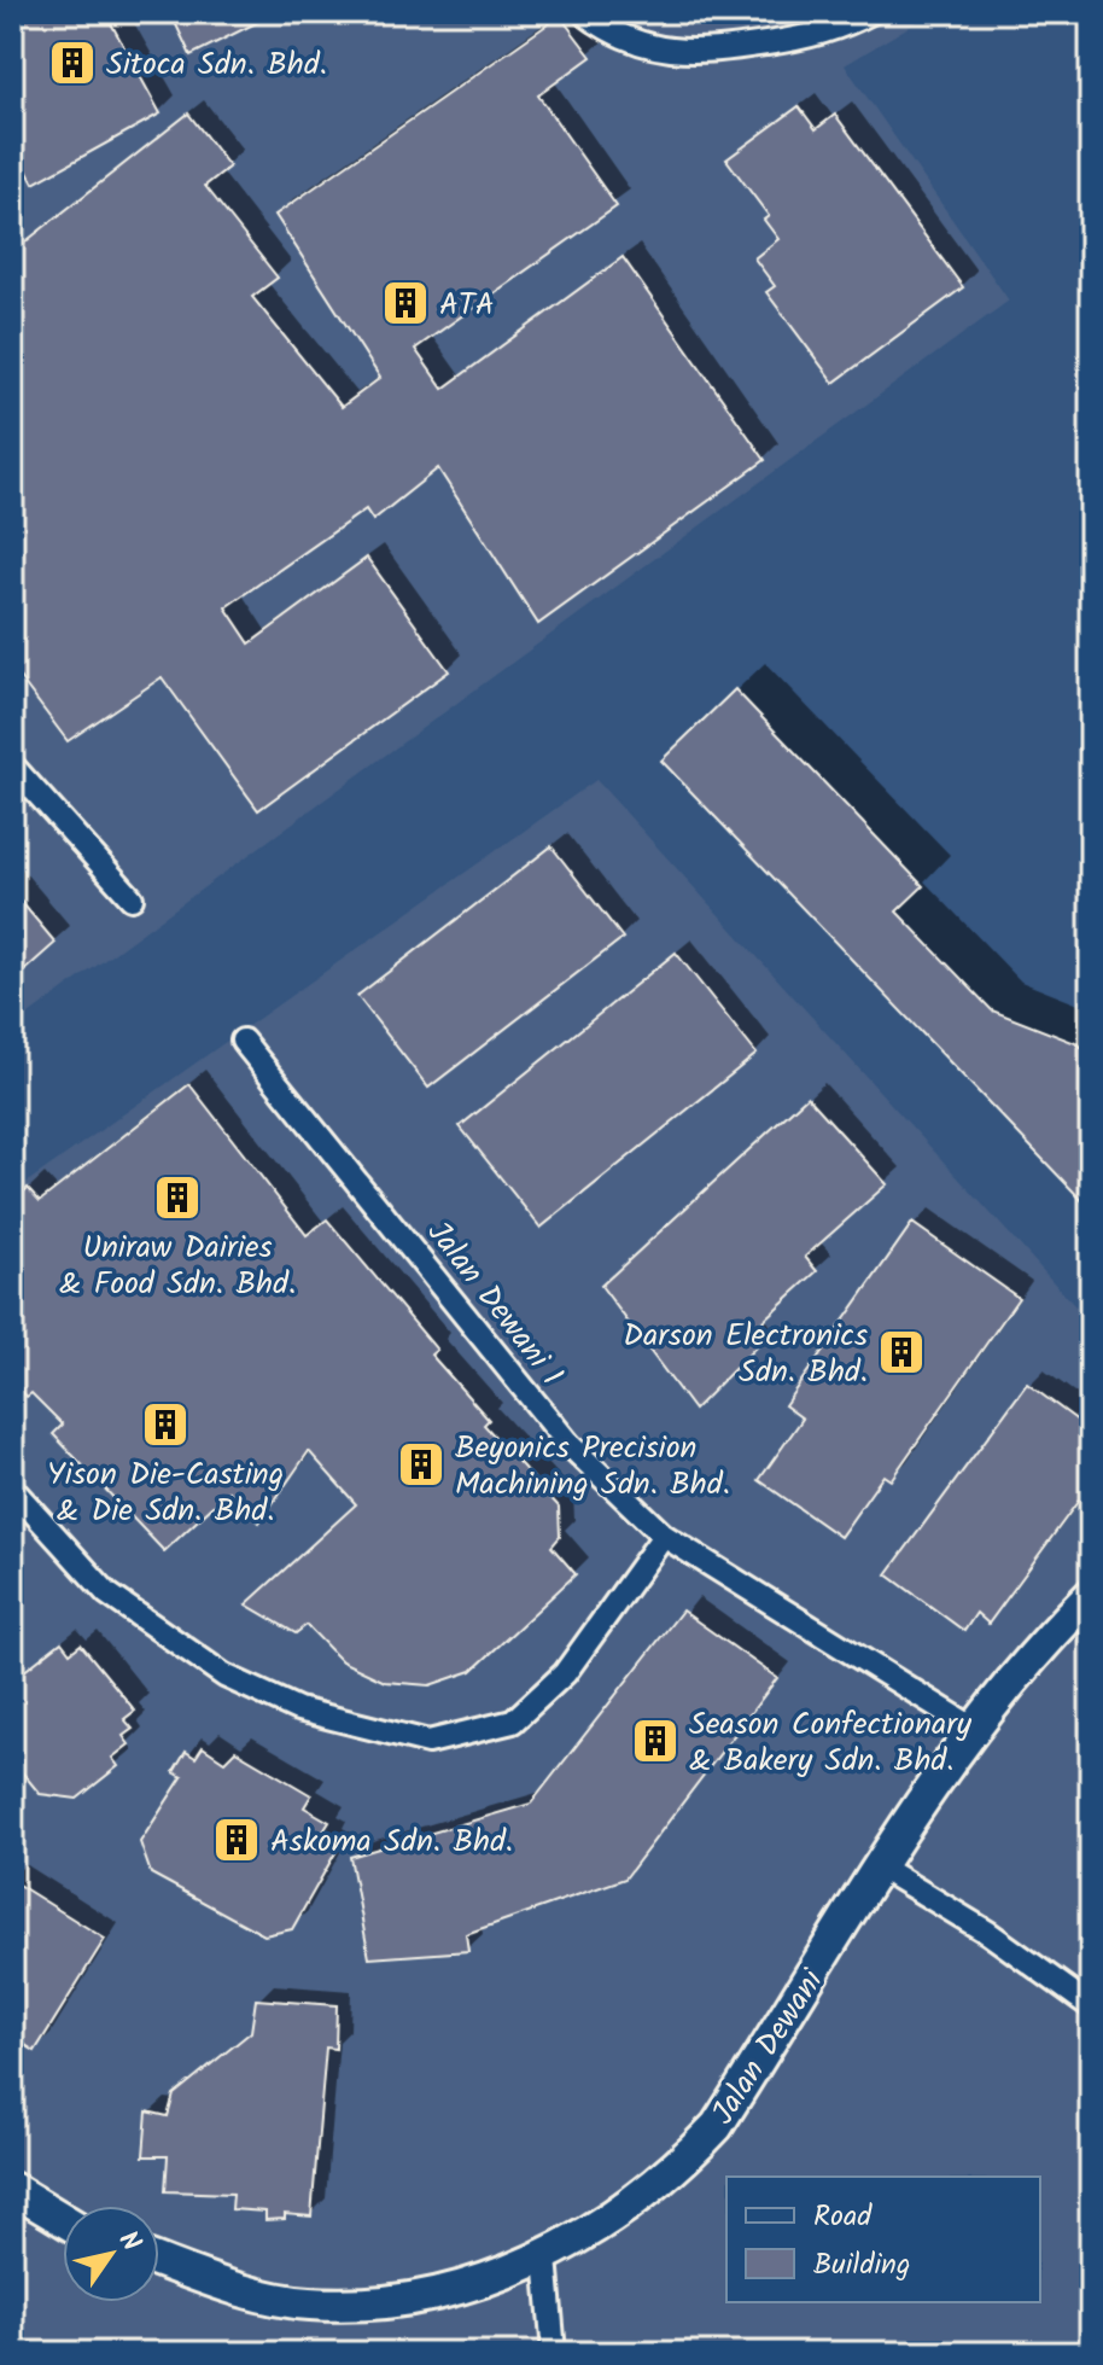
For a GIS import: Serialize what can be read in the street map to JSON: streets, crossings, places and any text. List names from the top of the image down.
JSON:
{
  "streets": {
    "street": ["Jalan Dewani 1", "Jalan Dewani"]
  },
  "crossings": [
    ["Jalan Dewani 1", "Jalan Dewani"]
  ],
  "places": {
    "building": [
      "Sitoca Sdn. Bhd.",
      "ATA",
      "Uniraw Dairies & Food Sdn. Bhd.",
      "Darson Electronics Sdn. Bhd.",
      "Yison Die-Casting & Die Sdn. Bhd.",
      "Beyonics Precision Machining Sdn. Bhd.",
      "Season Confectionary & Bakery Sdn. Bhd.",
      "Askoma Sdn. Bhd."
    ]
  },
  "legend": ["Road", "Building"],
  "north": "top right"
}
